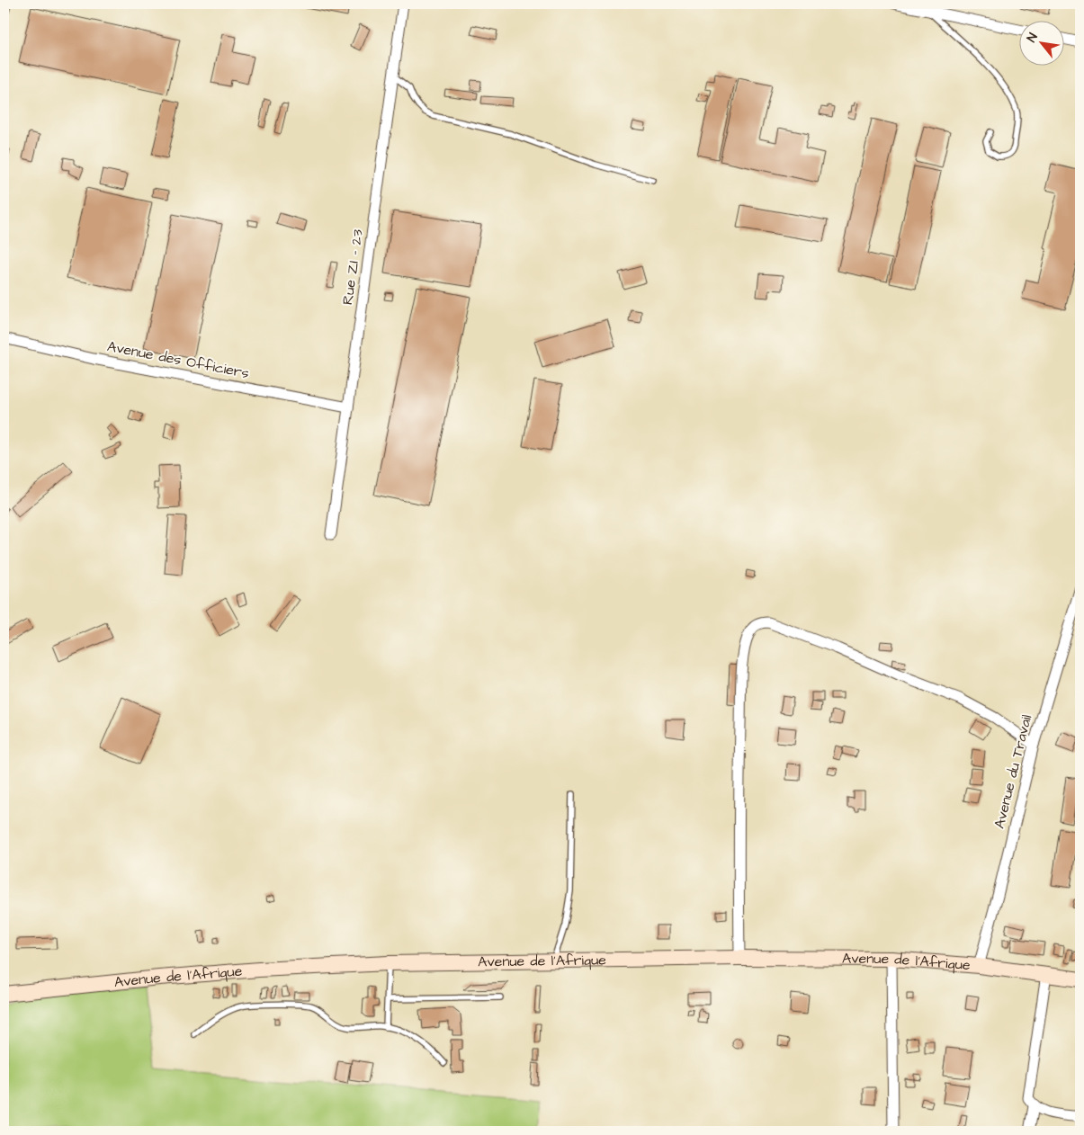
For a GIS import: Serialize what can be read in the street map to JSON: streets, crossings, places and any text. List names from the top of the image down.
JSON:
{
  "streets": {
    "main road": ["Avenue de l'Afrique"],
    "street": ["Rue ZI - 23", "Avenue des Officiers", "Avenue du Travail"]
  },
  "crossings": [
    ["Rue ZI - 23", "Avenue des Officiers"],
    ["Avenue du Travail", "Avenue de l'Afrique"]
  ],
  "north": "top left"
}
